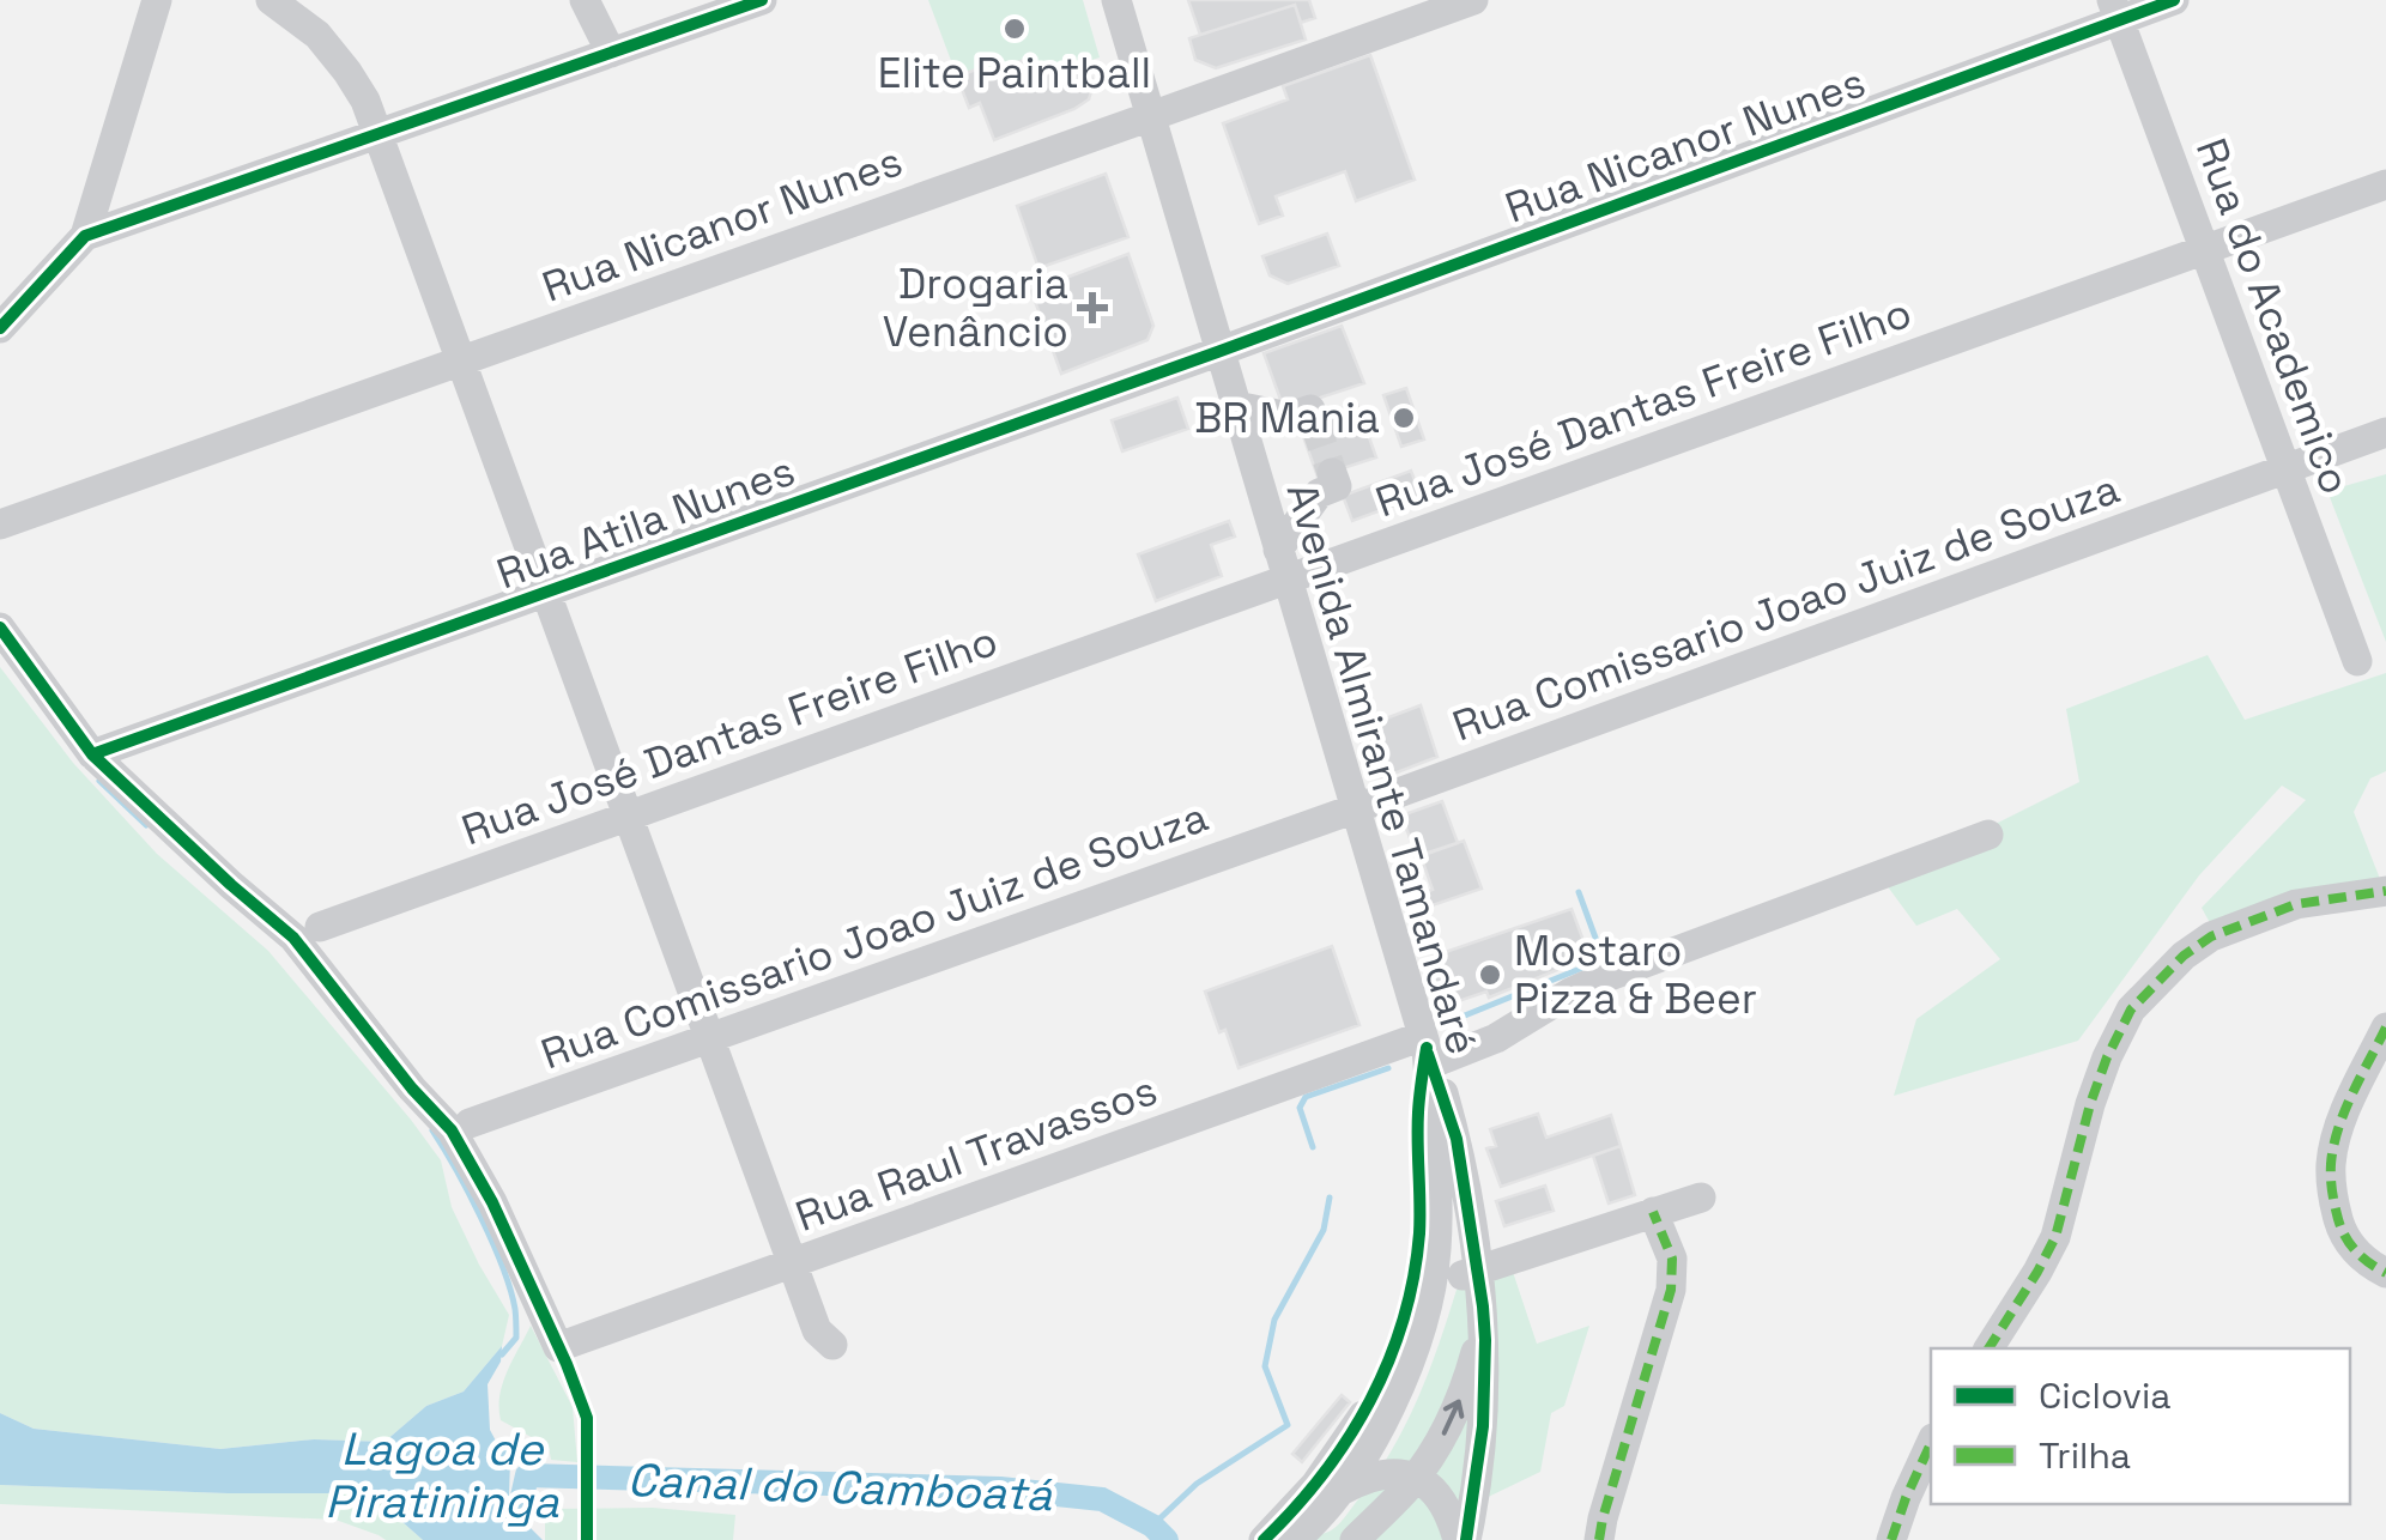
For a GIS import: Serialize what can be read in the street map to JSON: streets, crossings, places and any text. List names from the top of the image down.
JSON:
{
  "streets": {
    "street": [
      "Rua Nicanor Nunes",
      "Rua do Academico",
      "Rua José Dantas Freire Filho",
      "Rua Atila Nunes",
      "Rua Comissario Joao Juiz de Souza",
      "Avenida Almirante Tamandaré",
      "Rua Raul Travassos"
    ]
  },
  "crossings": [
    ["Rua Nicanor Nunes", "Rua do Academico"],
    ["Rua Nicanor Nunes", "Rua Atila Nunes"],
    ["Rua Nicanor Nunes", "Avenida Almirante Tamandaré"],
    ["Rua do Academico", "Rua José Dantas Freire Filho"],
    ["Rua do Academico", "Rua Comissario Joao Juiz de Souza"],
    ["Rua José Dantas Freire Filho", "Avenida Almirante Tamandaré"],
    ["Rua Atila Nunes", "Avenida Almirante Tamandaré"],
    ["Rua Atila Nunes", "Rua Raul Travassos"],
    ["Rua Comissario Joao Juiz de Souza", "Avenida Almirante Tamandaré"],
    ["Avenida Almirante Tamandaré", "Rua Raul Travassos"]
  ],
  "water": ["Lagoa de Piratininga", "Canal do Camboatá"],
  "places": {
    "other": ["Elite Paintball", "BR Mania", "Mostaro Pizza & Beer"],
    "health": ["Drogaria Venâncio"]
  },
  "legend": ["Ciclovia", "Trilha"]
}
